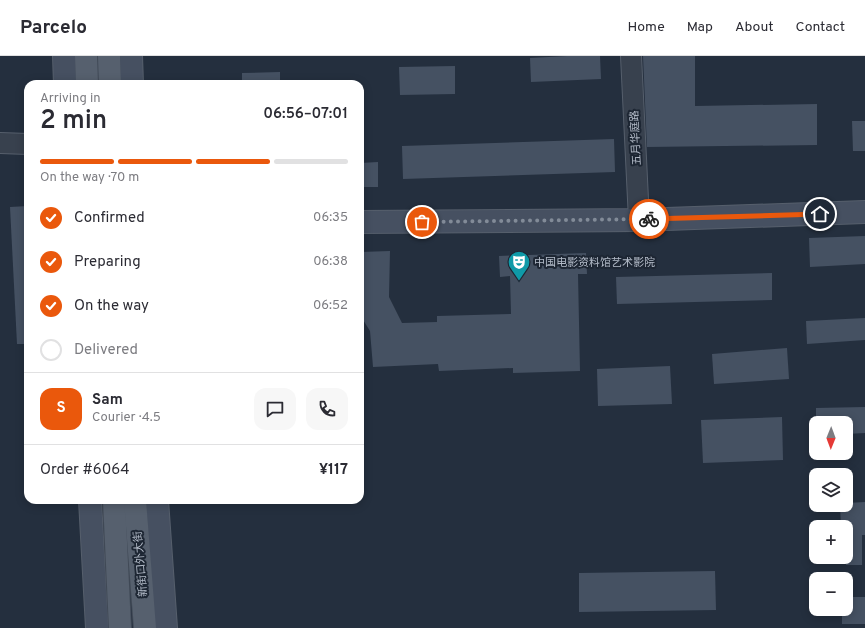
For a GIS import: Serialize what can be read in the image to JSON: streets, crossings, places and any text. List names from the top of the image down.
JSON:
{
  "streets": {
    "main road": ["新街口外大街"],
    "street": ["五月华庭路"]
  },
  "places": {
    "theatre": ["中国电影资料馆艺术影院"]
  },
  "north": "bottom",
  "page": {
    "header": "Parcelo",
    "nav": [
      "Home",
      "Map",
      "About",
      "Contact"
    ],
    "heading": ["2 min", "Arriving in", "06:56–07:01"],
    "panel": [
      "Sam",
      "Courier · 4.5",
      "Order #6064",
      "¥117"
    ],
    "bar": "On the way · 70 m",
    "list": [
      ["Confirmed", "06:35"],
      ["Preparing", "06:38"],
      ["On the way", "06:52"],
      "Delivered"
    ],
    "round": "S",
    "map_buttons": ["+", "−"]
  }
}
